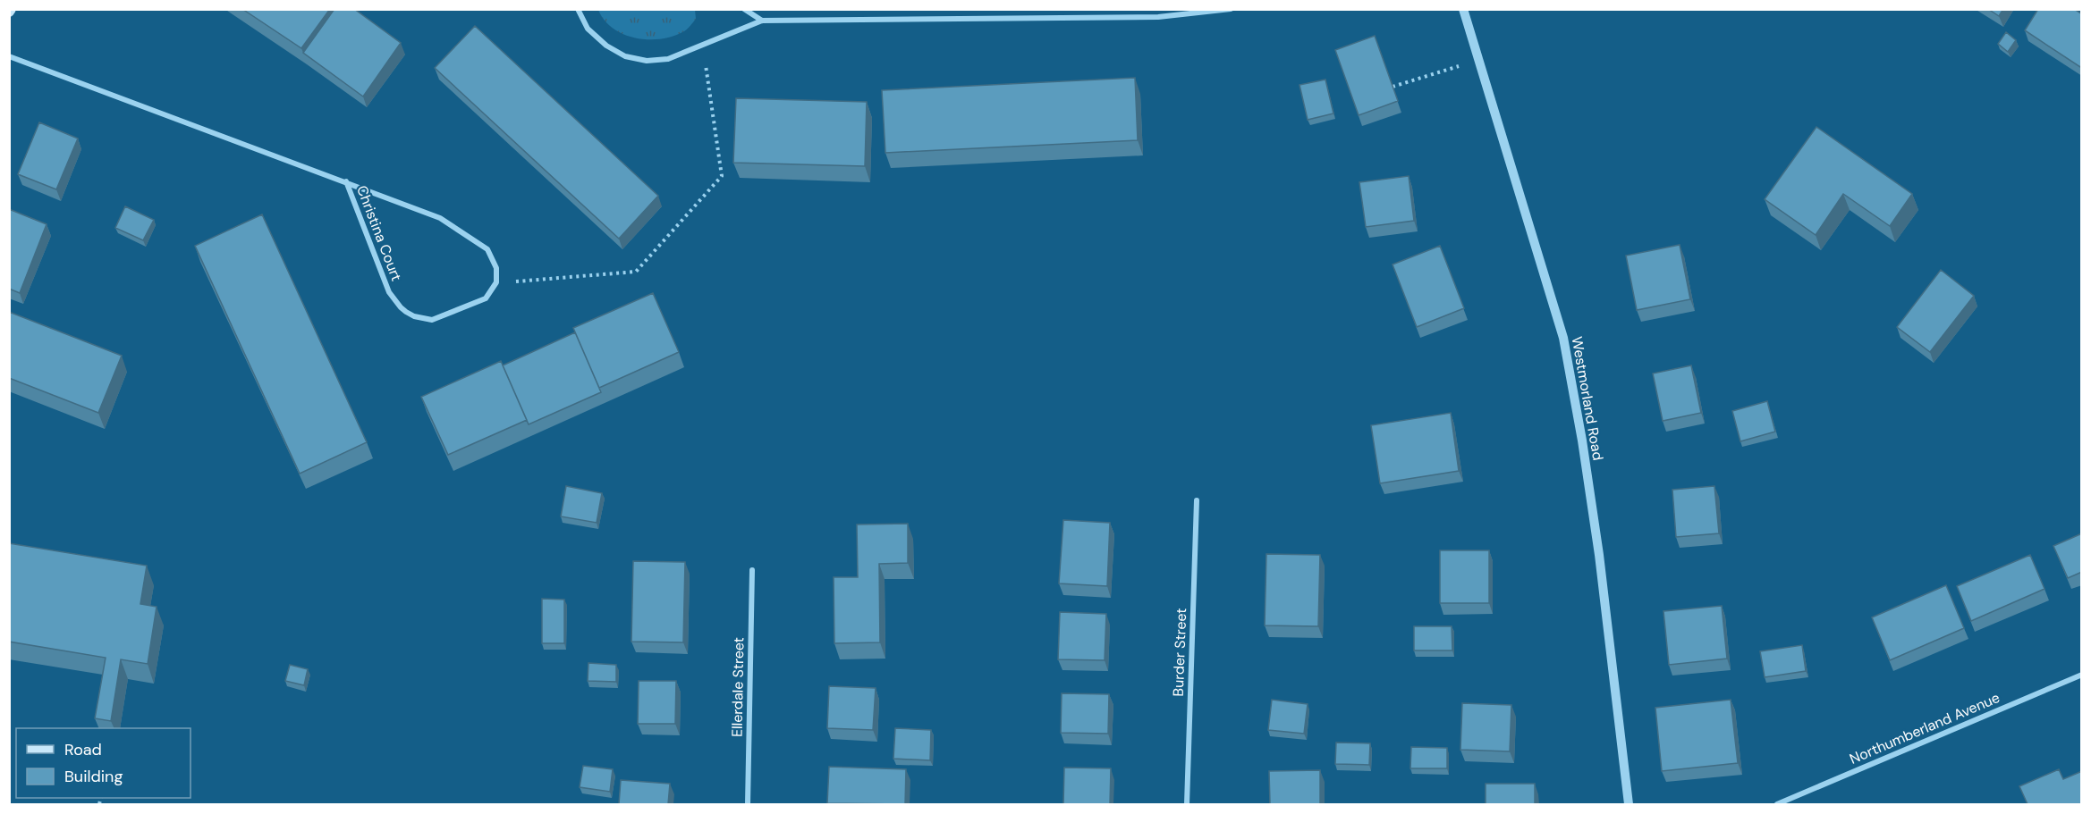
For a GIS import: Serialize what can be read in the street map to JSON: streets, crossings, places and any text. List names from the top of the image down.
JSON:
{
  "streets": {
    "street": [
      "Christina Court",
      "Westmorland Road",
      "Burder Street",
      "Ellerdale Street",
      "Northumberland Avenue"
    ]
  },
  "legend": ["Road", "Building"]
}
